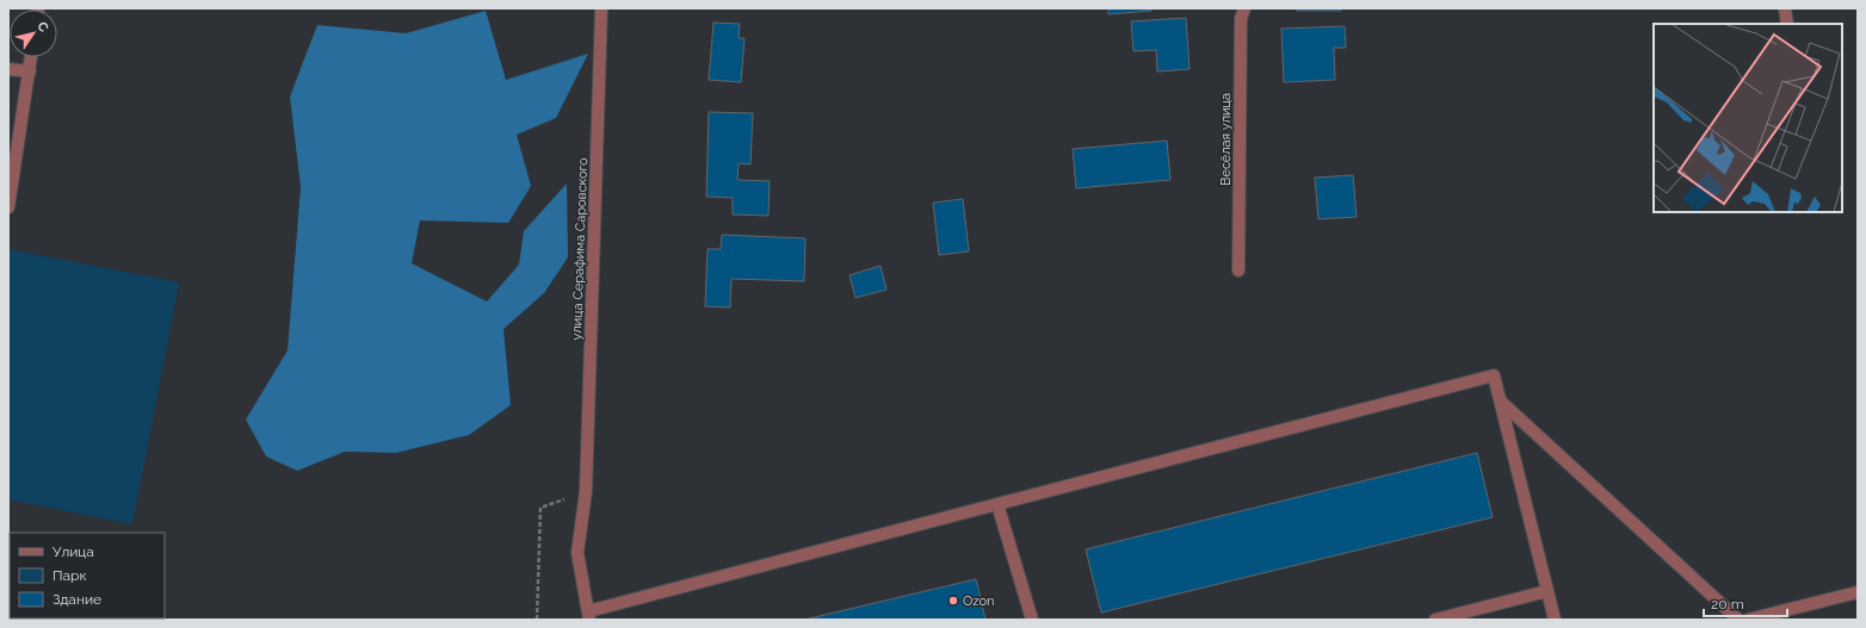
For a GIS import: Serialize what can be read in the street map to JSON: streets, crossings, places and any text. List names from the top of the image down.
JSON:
{
  "streets": {
    "street": ["Весёлая улица", "улица Серафима Саровского"]
  },
  "places": ["Ozon"],
  "legend": ["Улица", "Парк", "Здание"],
  "scale_bar": "20 m",
  "north": "top right"
}
